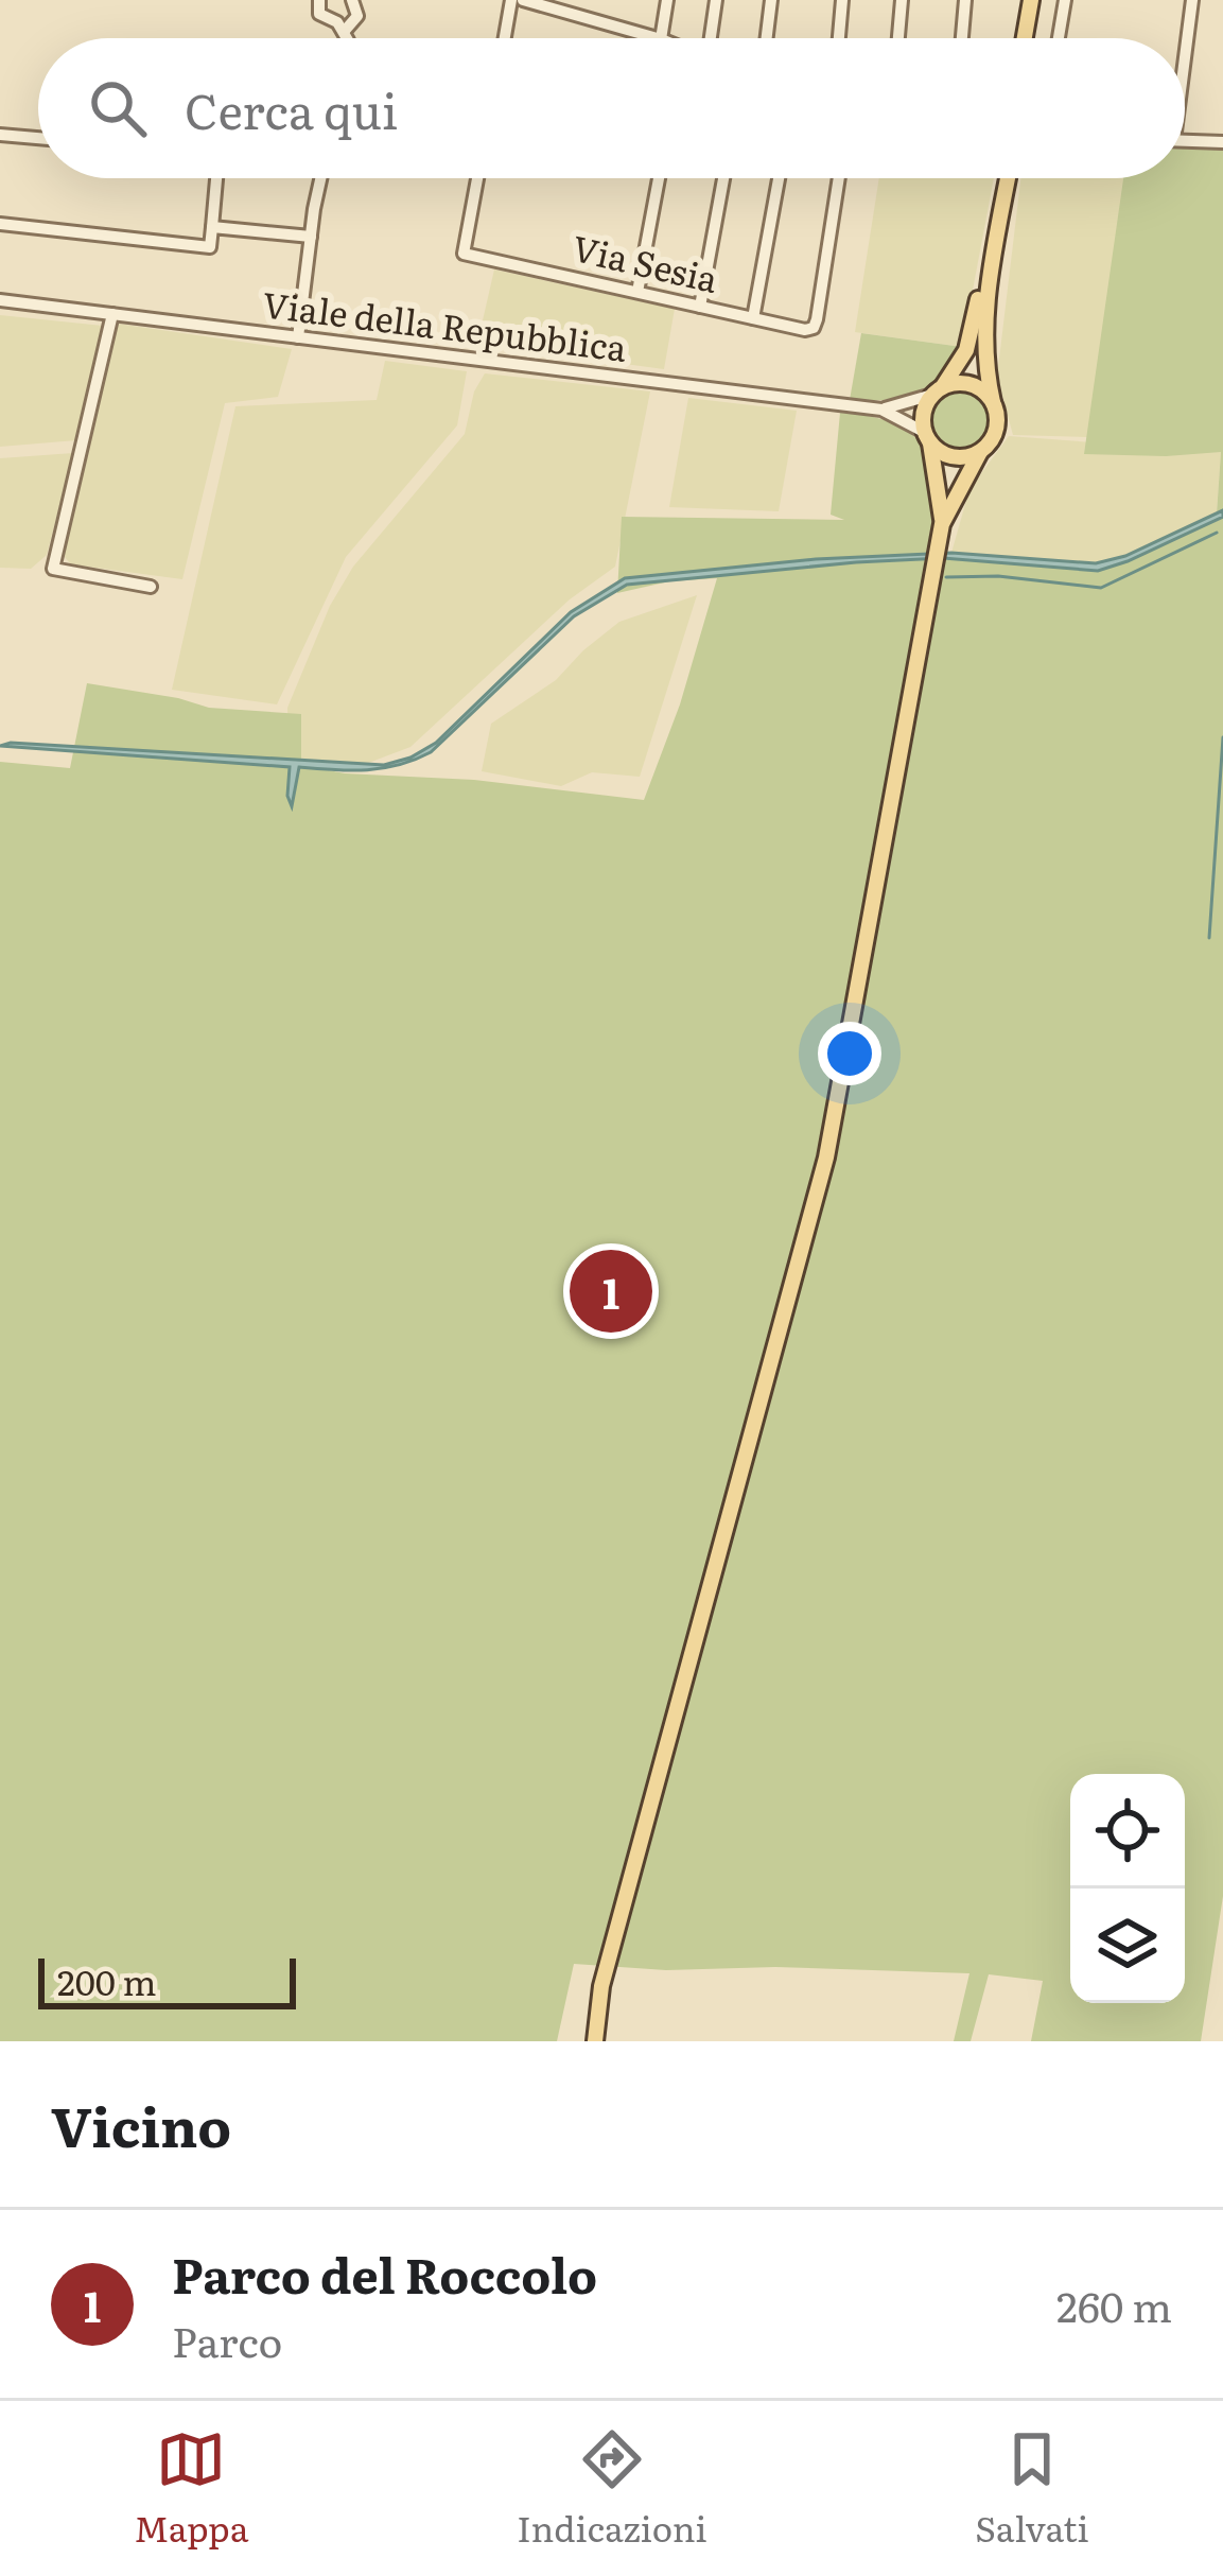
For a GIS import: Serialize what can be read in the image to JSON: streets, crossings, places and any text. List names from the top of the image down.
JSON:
{
  "streets": {
    "street": ["Via Sesia", "Viale della Repubblica"]
  },
  "scale_bar": "200 m",
  "page": {
    "search": "Cerca qui",
    "pins": "1",
    "scale": "200 m",
    "heading": "Vicino",
    "list": [
      {
        "mark": "1",
        "name": "Parco del Roccolo",
        "note": "Parco",
        "value": "260 m"
      }
    ],
    "nav": ["Mappa", "Indicazioni", "Salvati"]
  }
}
